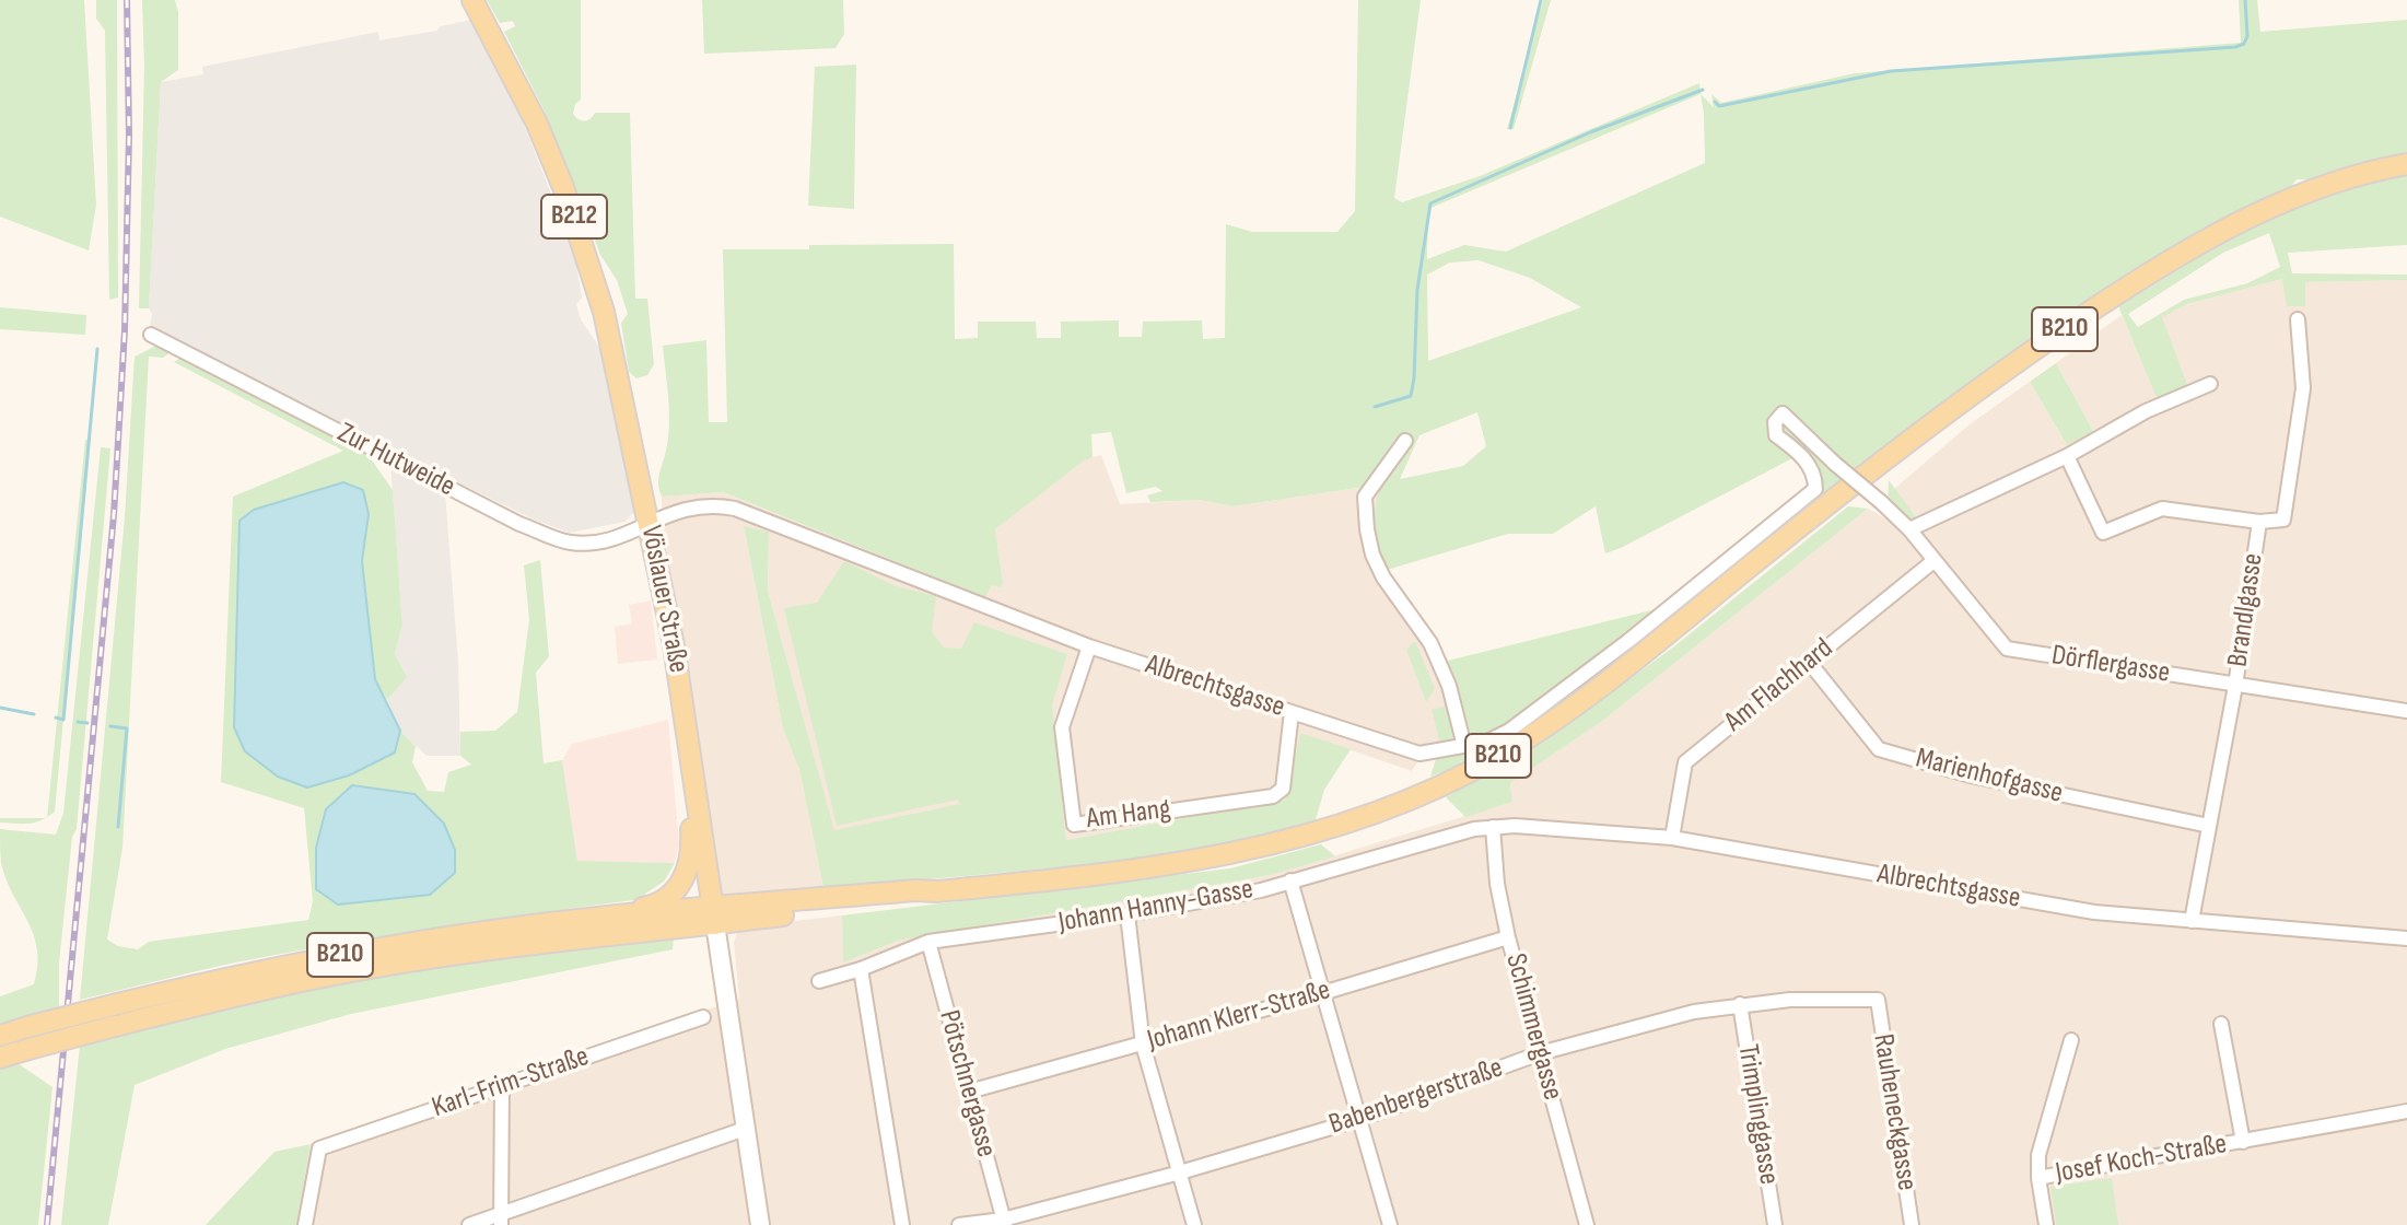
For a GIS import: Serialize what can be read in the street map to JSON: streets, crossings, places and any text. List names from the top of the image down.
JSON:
{
  "streets": {
    "main road": ["B212", "B210", "Vöslauer Straße"],
    "street": [
      "Zur Hutweide",
      "Brandlgasse",
      "Dörflergasse",
      "Am Flachhard",
      "Albrechtsgasse",
      "Marienhofgasse",
      "Am Hang",
      "Johann Hanny-Gasse",
      "Johann Klerr-Straße",
      "Schimmergasse",
      "Karl-Frim-Straße",
      "Pötschnergasse",
      "Babenbergerstraße",
      "Rauheneckgasse",
      "Trimplinggasse",
      "Josef Koch-Straße"
    ]
  },
  "crossings": [
    ["B210", "Vöslauer Straße"],
    ["Zur Hutweide", "Vöslauer Straße"],
    ["Zur Hutweide", "Albrechtsgasse"],
    ["Vöslauer Straße", "Albrechtsgasse"],
    ["Brandlgasse", "Dörflergasse"],
    ["Brandlgasse", "Albrechtsgasse"],
    ["Brandlgasse", "Marienhofgasse"],
    ["Dörflergasse", "Am Flachhard"],
    ["Dörflergasse", "Albrechtsgasse"],
    ["Am Flachhard", "Albrechtsgasse"],
    ["Am Flachhard", "Marienhofgasse"],
    ["Albrechtsgasse", "Am Hang"],
    ["Albrechtsgasse", "Johann Hanny-Gasse"],
    ["Albrechtsgasse", "Schimmergasse"],
    ["Johann Hanny-Gasse", "Schimmergasse"],
    ["Johann Hanny-Gasse", "Pötschnergasse"],
    ["Johann Klerr-Straße", "Schimmergasse"],
    ["Johann Klerr-Straße", "Pötschnergasse"],
    ["Schimmergasse", "Babenbergerstraße"],
    ["Pötschnergasse", "Babenbergerstraße"],
    ["Babenbergerstraße", "Rauheneckgasse"],
    ["Babenbergerstraße", "Trimplinggasse"]
  ]
}
